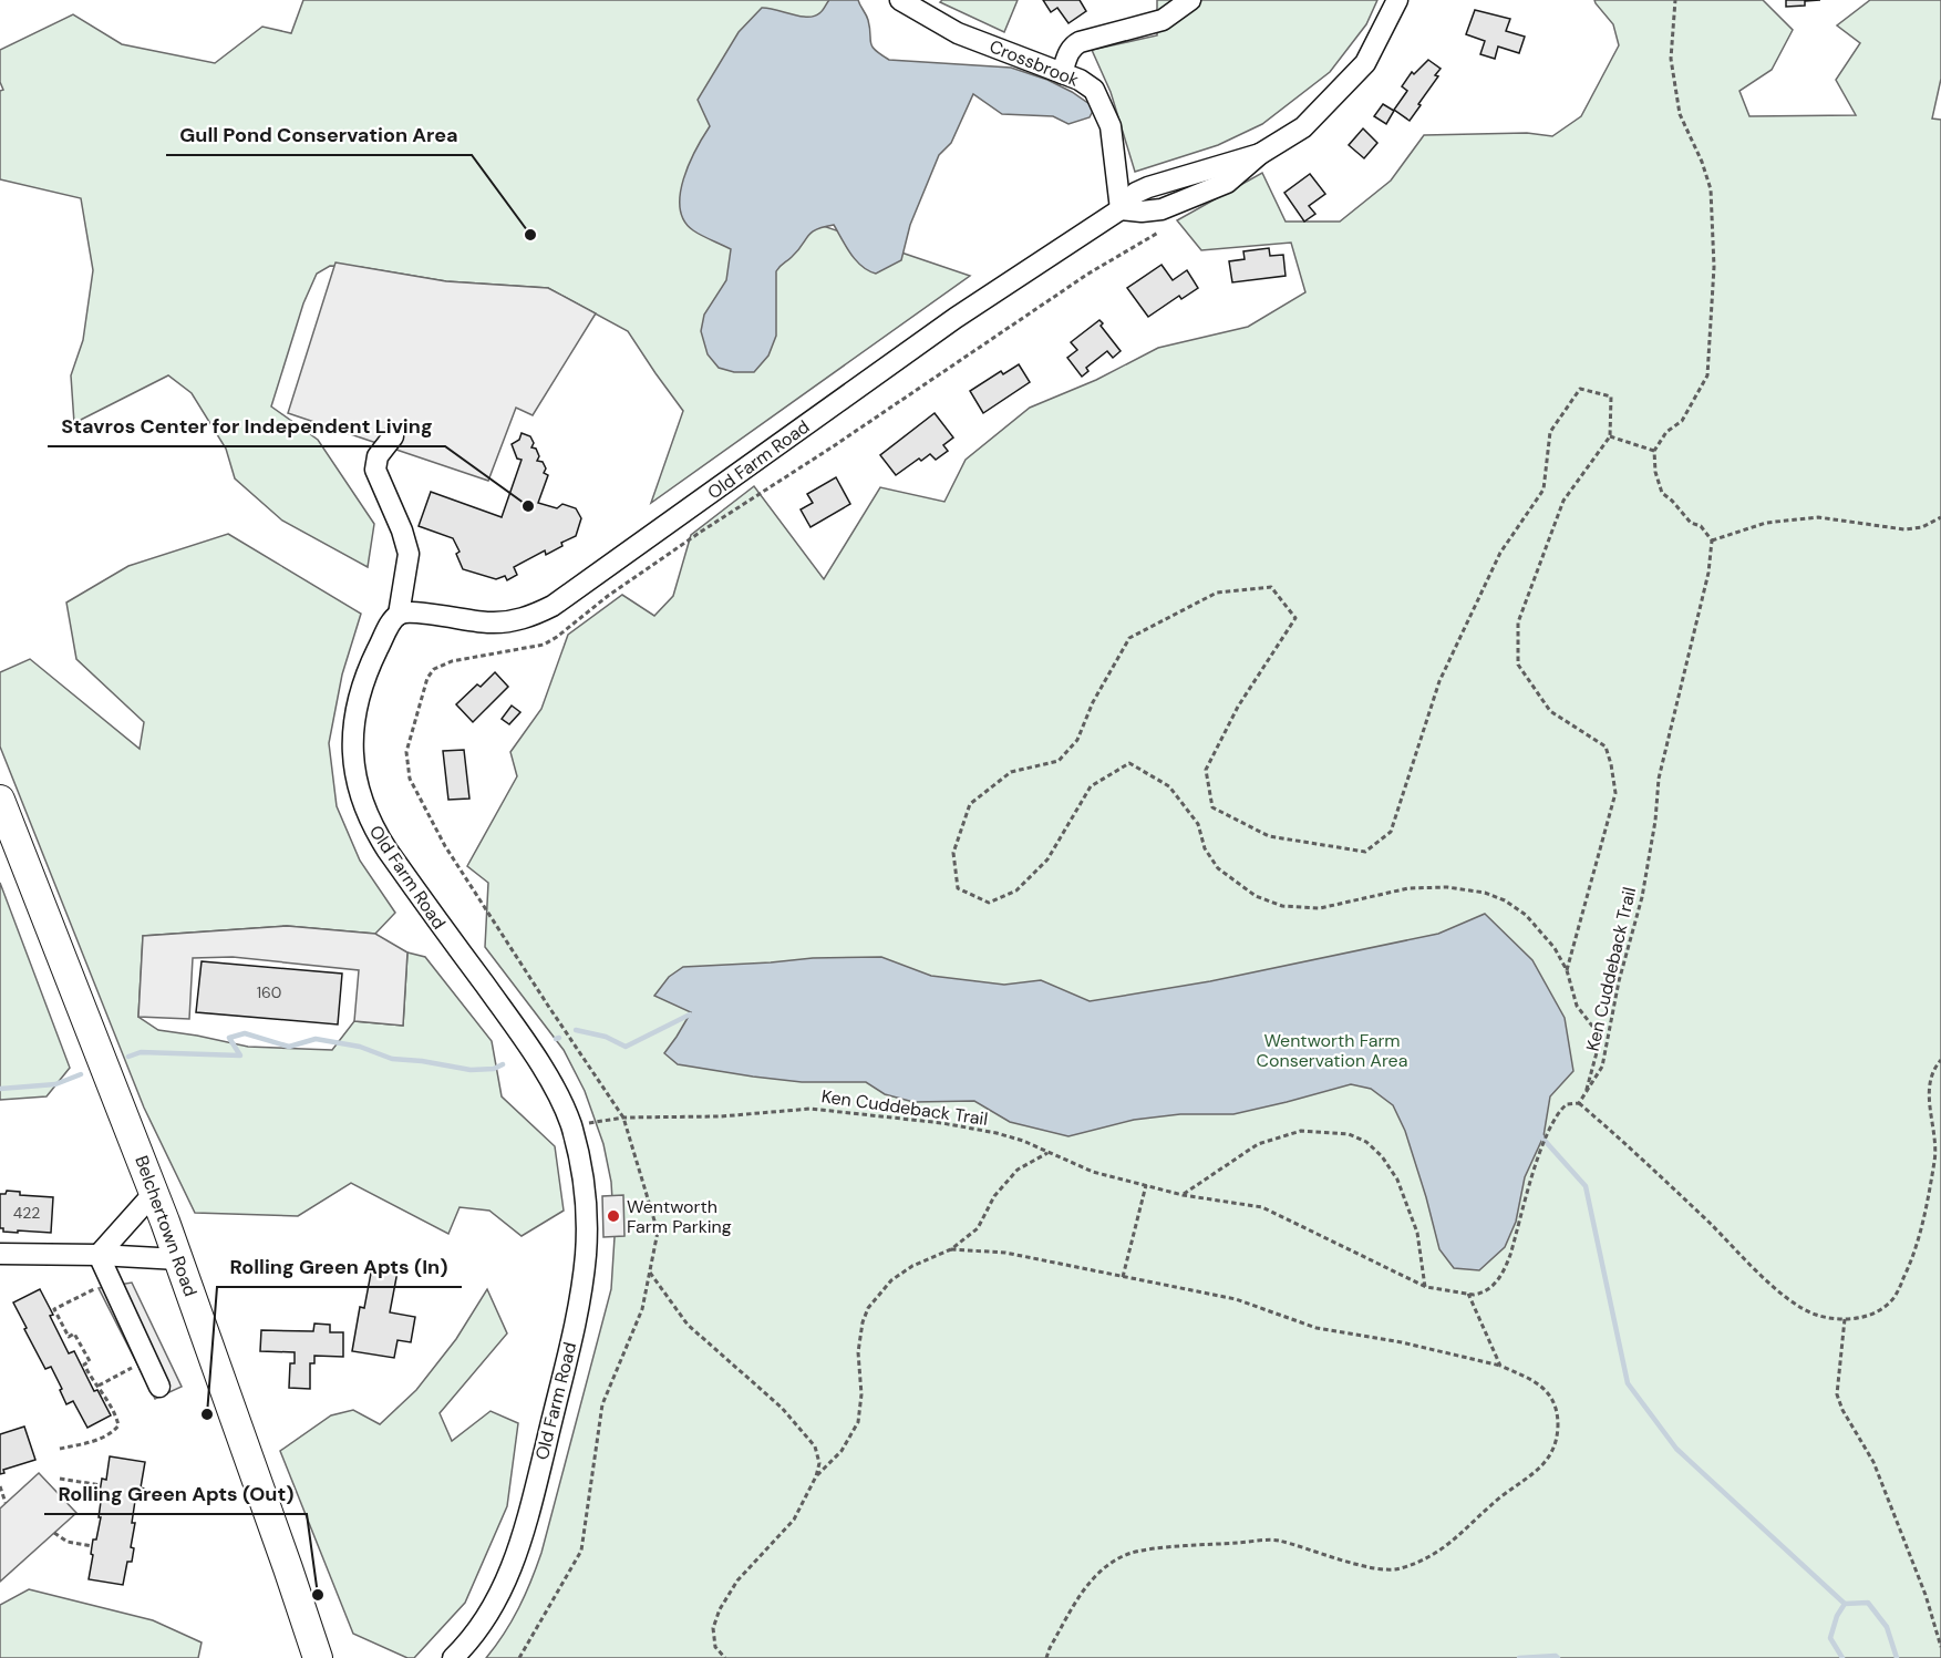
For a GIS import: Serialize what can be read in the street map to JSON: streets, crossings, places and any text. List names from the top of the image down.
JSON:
{
  "streets": {
    "highway": ["Belchertown Road"],
    "street": ["Crossbrook", "Old Farm Road"],
    "path": ["Ken Cuddeback Trail"]
  },
  "crossings": [
    ["Crossbrook", "Old Farm Road"],
    ["Old Farm Road", "Ken Cuddeback Trail"]
  ],
  "parks": ["Wentworth Farm Conservation Area"],
  "places": [
    "Gull Pond Conservation Area",
    "Stavros Center for Independent Living",
    "Wentworth Farm Parking",
    "Rolling Green Apts (In)",
    "Rolling Green Apts (Out)"
  ],
  "house_numbers": ["160", "422"]
}
